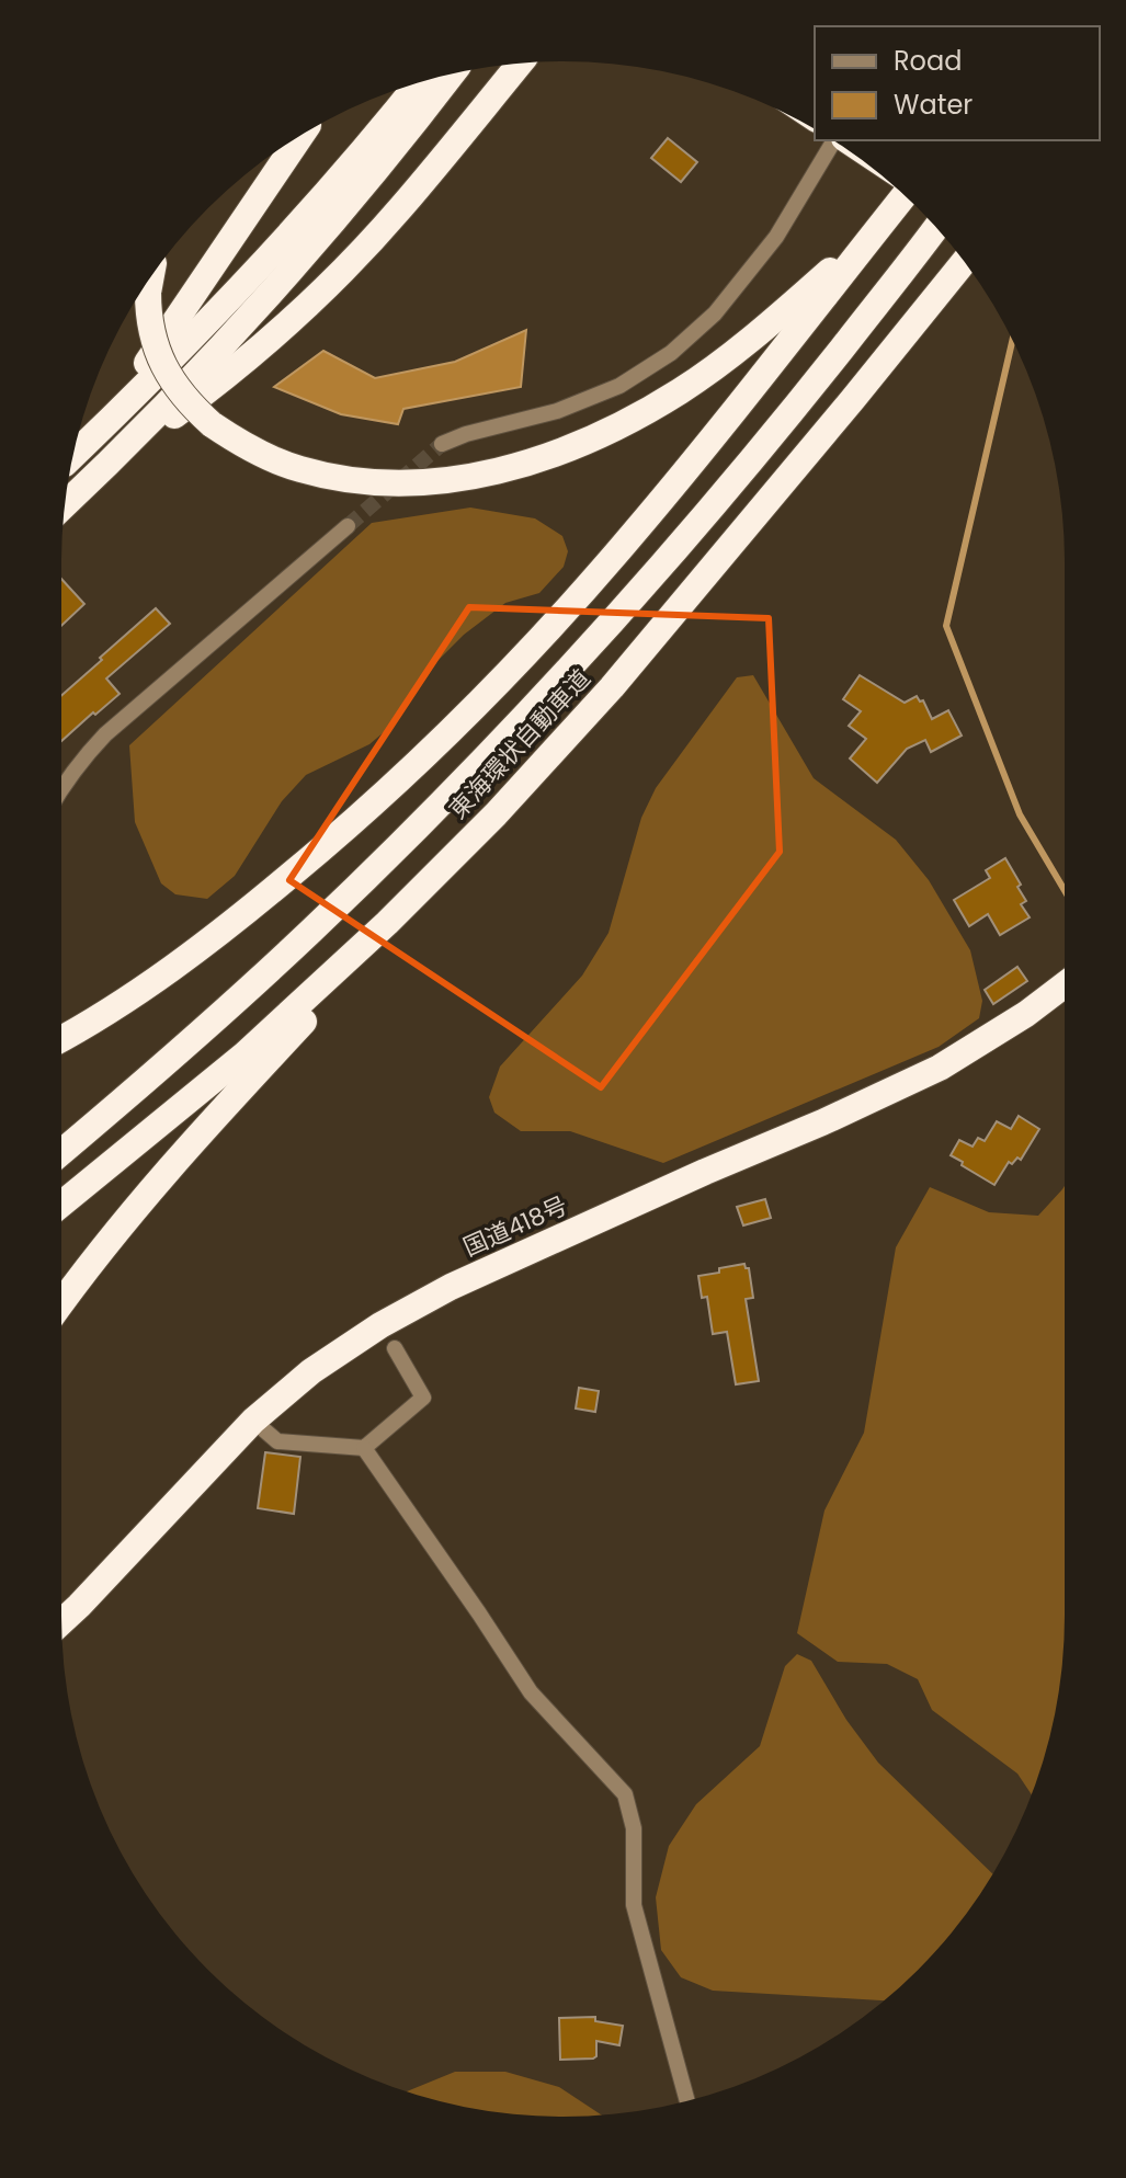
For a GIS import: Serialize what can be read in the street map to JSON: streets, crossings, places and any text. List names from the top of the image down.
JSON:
{
  "streets": {
    "highway": ["東海環状自動車道", "国道418号"]
  },
  "legend": ["Road", "Water"]
}
